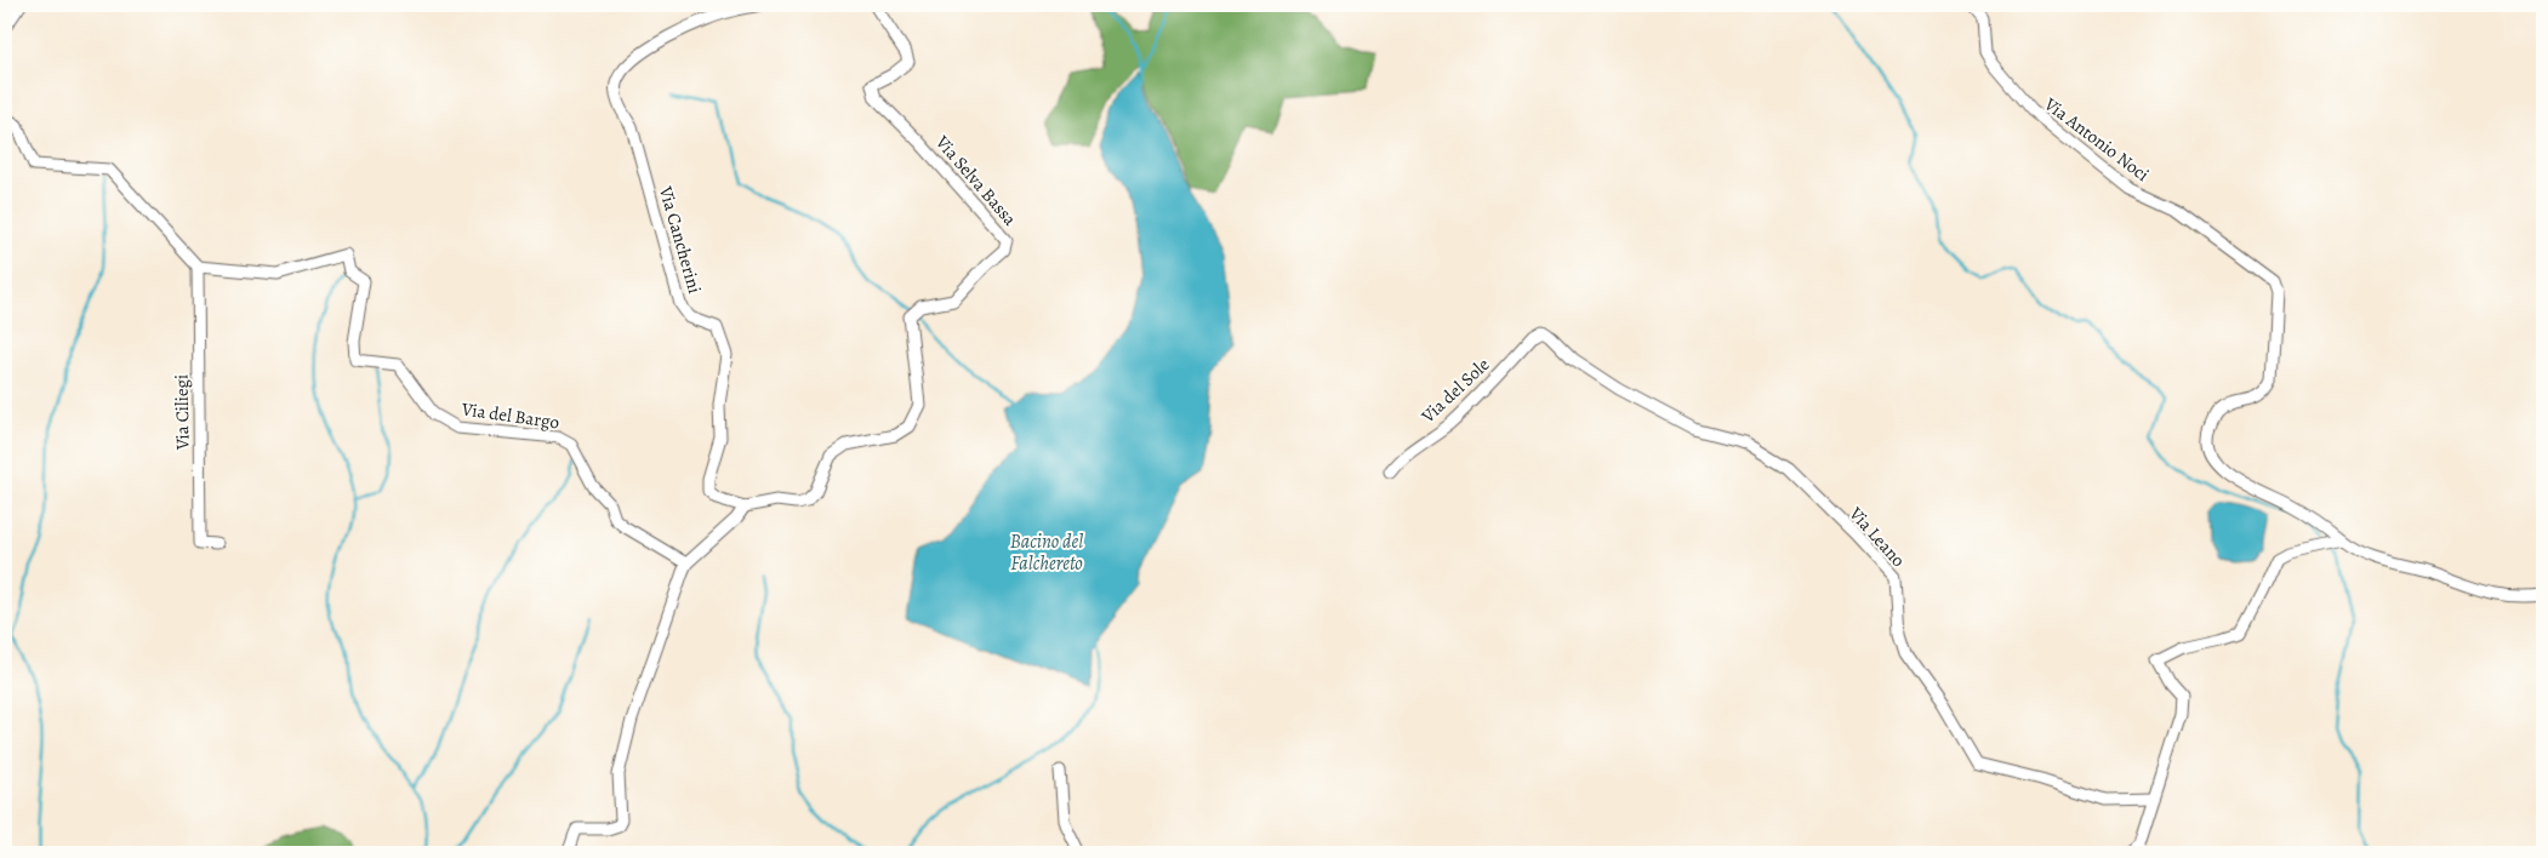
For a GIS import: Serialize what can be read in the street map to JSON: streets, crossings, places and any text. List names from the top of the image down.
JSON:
{
  "streets": {
    "street": [
      "Via Antonio Noci",
      "Via Selva Bassa",
      "Via Cancherini",
      "Via del Sole",
      "Via Ciliegi",
      "Via del Bargo",
      "Via Leano"
    ]
  },
  "crossings": [
    ["Via Selva Bassa", "Via Cancherini"],
    ["Via del Sole", "Via Leano"],
    ["Via Ciliegi", "Via del Bargo"]
  ],
  "water": ["Bacino del Falchereto"]
}
